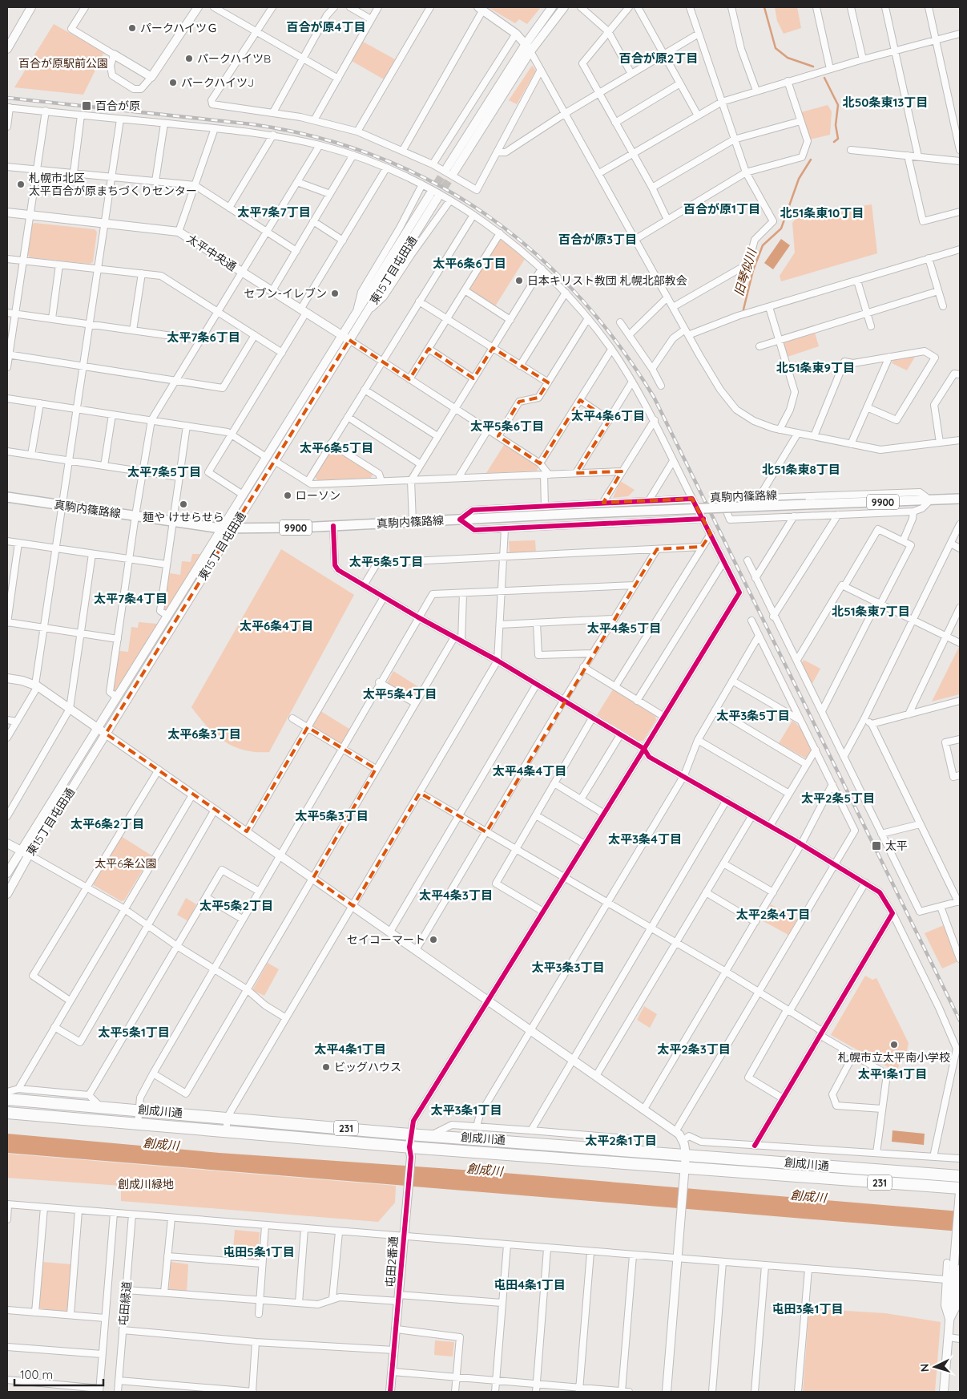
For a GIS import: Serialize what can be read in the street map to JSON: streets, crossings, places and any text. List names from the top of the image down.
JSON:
{
  "streets": {
    "highway": ["創成川通", "231"],
    "main road": ["真駒内篠路線", "9900"],
    "street": [
      "太平中央通",
      "東15丁目屯田通",
      "屯田2番通",
      "屯田緑道"
    ]
  },
  "crossings": [
    ["太平中央通", "東15丁目屯田通"],
    ["東15丁目屯田通", "真駒内篠路線"],
    ["創成川通", "屯田2番通"]
  ],
  "districts": [
    "百合が原4丁目",
    "百合が原2丁目",
    "北50条東13丁目",
    "百合が原1丁目",
    "太平7条7丁目",
    "北51条東10丁目",
    "百合が原3丁目",
    "太平6条6丁目",
    "太平7条6丁目",
    "北51条東9丁目",
    "太平4条6丁目",
    "太平5条6丁目",
    "太平6条5丁目",
    "北51条東8丁目",
    "太平7条5丁目",
    "太平5条5丁目",
    "太平7条4丁目",
    "北51条東7丁目",
    "太平6条4丁目",
    "太平4条5丁目",
    "太平5条4丁目",
    "太平3条5丁目",
    "太平6条3丁目",
    "太平4条4丁目",
    "太平2条5丁目",
    "太平5条3丁目",
    "太平6条2丁目",
    "太平3条4丁目",
    "太平4条3丁目",
    "太平5条2丁目",
    "太平2条4丁目",
    "太平3条3丁目",
    "太平5条1丁目",
    "太平4条1丁目",
    "太平2条3丁目",
    "太平1条1丁目",
    "太平3条1丁目",
    "太平2条1丁目",
    "屯田5条1丁目",
    "屯田4条1丁目",
    "屯田3条1丁目"
  ],
  "water": ["旧琴似川", "創成川"],
  "parks": ["百合が原駅前公園", "太平6条公園", "創成川緑地"],
  "places": {
    "other": [
      "パークハイツＧ",
      "パークハイツB",
      "パークハイツJ",
      "札幌市北区 太平百合が原まちづくりセンター",
      "日本キリスト教団 札幌北部教会",
      "セブン-イレブン",
      "ローソン",
      "麺や けせらせら",
      "セイコーマート",
      "札幌市立太平南小学校",
      "ビッグハウス"
    ],
    "transit": ["百合が原", "太平"]
  },
  "scale_bar": "100 m",
  "north": "left"
}
